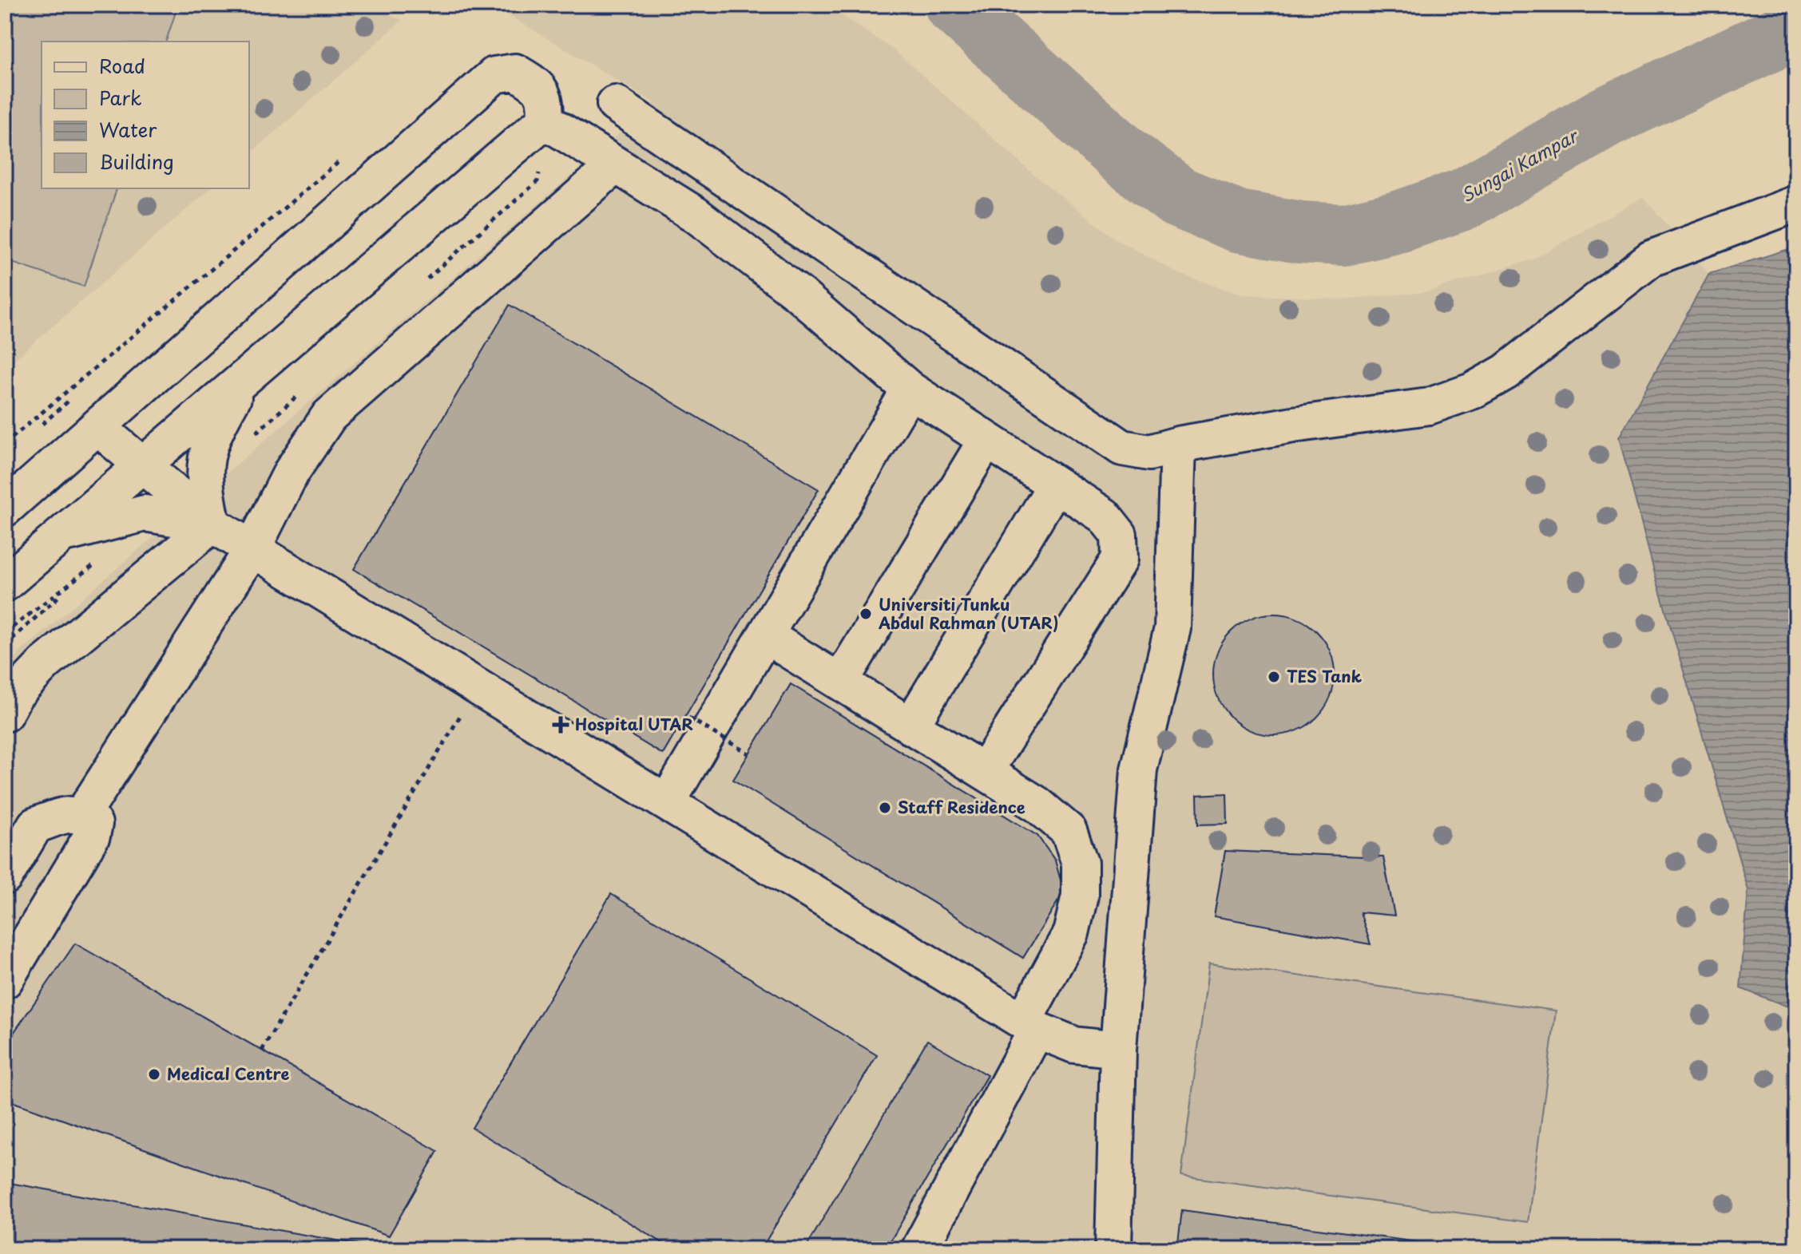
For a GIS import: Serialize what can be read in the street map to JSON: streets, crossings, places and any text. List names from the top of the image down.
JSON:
{
  "water": ["Sungai Kampar"],
  "places": {
    "other": [
      "Universiti Tunku Abdul Rahman (UTAR)",
      "TES Tank",
      "Staff Residence",
      "Medical Centre"
    ],
    "health": ["Hospital UTAR"]
  },
  "legend": [
    "Road",
    "Park",
    "Water",
    "Building"
  ]
}
